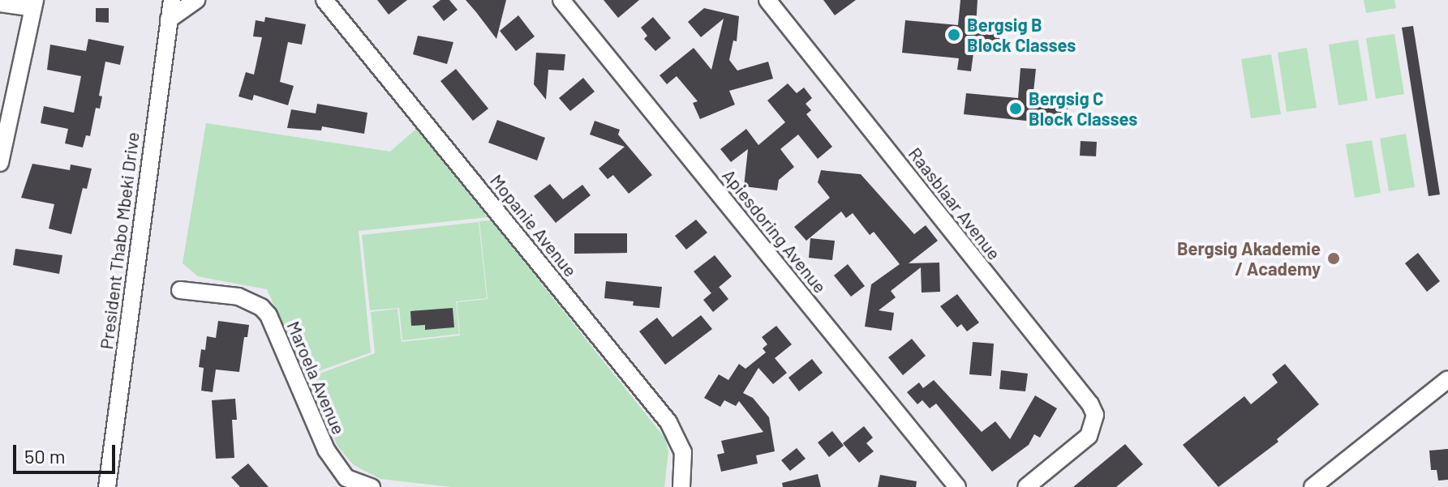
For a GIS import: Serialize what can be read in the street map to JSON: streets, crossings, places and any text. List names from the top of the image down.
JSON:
{
  "streets": {
    "street": [
      "Raasblaar Avenue",
      "Mopanie Avenue",
      "Apiesdoring Avenue",
      "President Thabo Mbeki Drive",
      "Maroela Avenue"
    ]
  },
  "places": ["Bergsig B Block Classes", "Bergsig C Block Classes", "Bergsig Akademie / Academy"],
  "scale_bar": "50 m"
}
